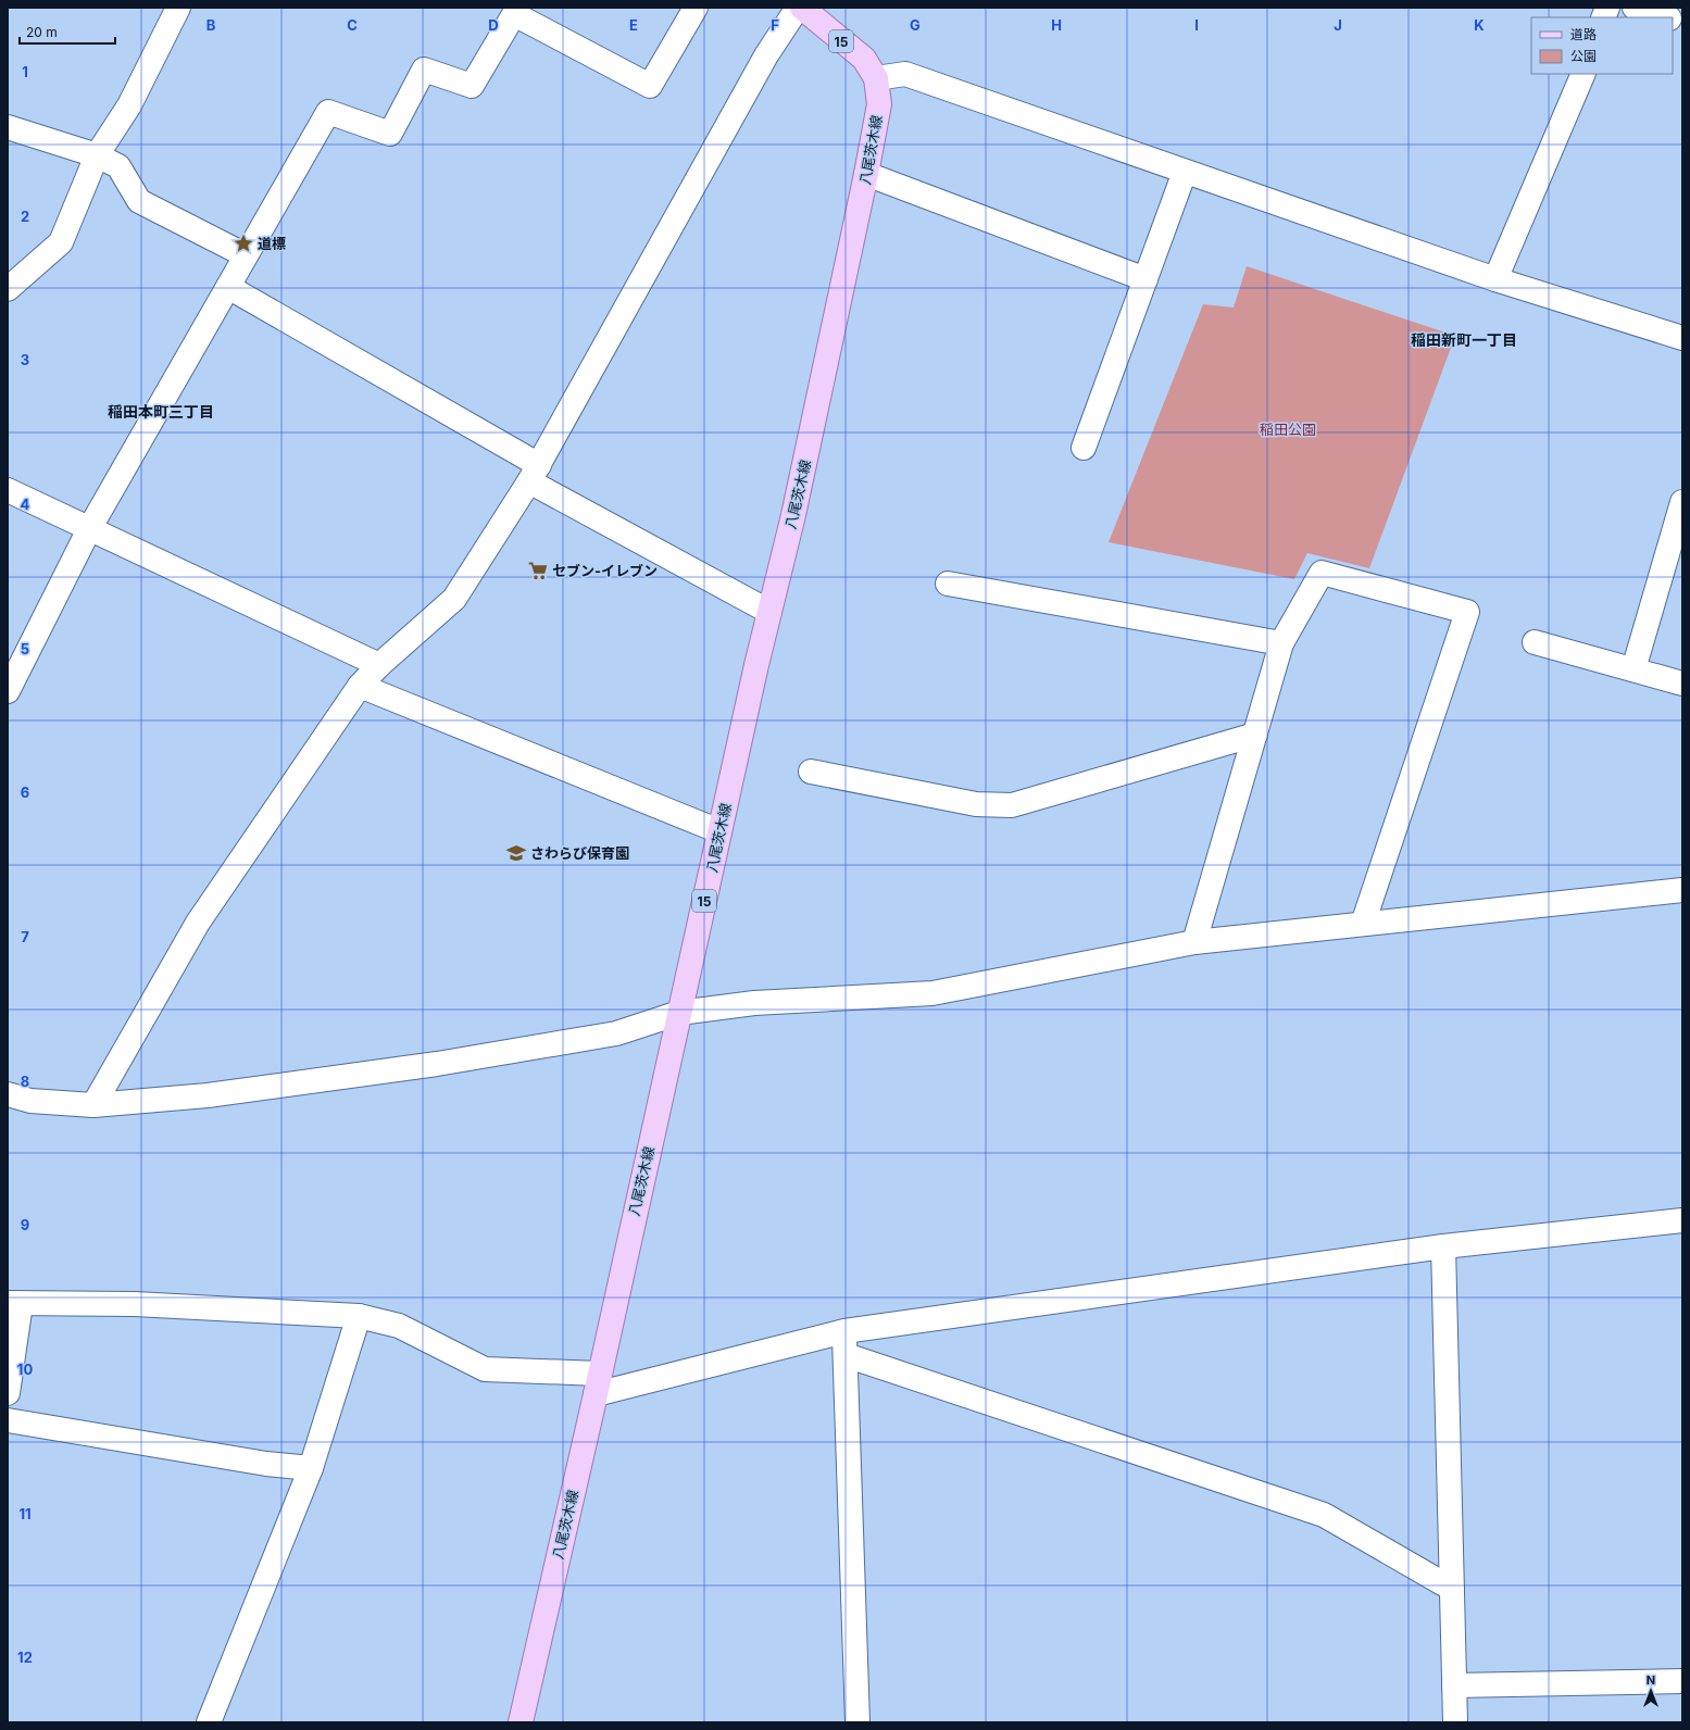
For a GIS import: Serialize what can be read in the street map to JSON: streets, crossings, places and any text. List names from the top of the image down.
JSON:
{
  "streets": {
    "main road": ["15", "八尾茨木線"]
  },
  "districts": ["稲田新町一丁目", "稲田本町三丁目"],
  "parks": ["稲田公園"],
  "places": {
    "place": ["道標"],
    "supermarket": ["セブン-イレブン"],
    "school or university": ["さわらび保育園"]
  },
  "legend": ["道路", "公園"],
  "scale_bar": "20 m",
  "north": "top",
  "grid": {
    "columns": [
      "B",
      "C",
      "D",
      "E",
      "F",
      "G",
      "H",
      "I",
      "J",
      "K"
    ],
    "rows": [
      "1",
      "2",
      "3",
      "4",
      "5",
      "6",
      "7",
      "8",
      "9",
      "10",
      "11",
      "12"
    ]
  }
}
